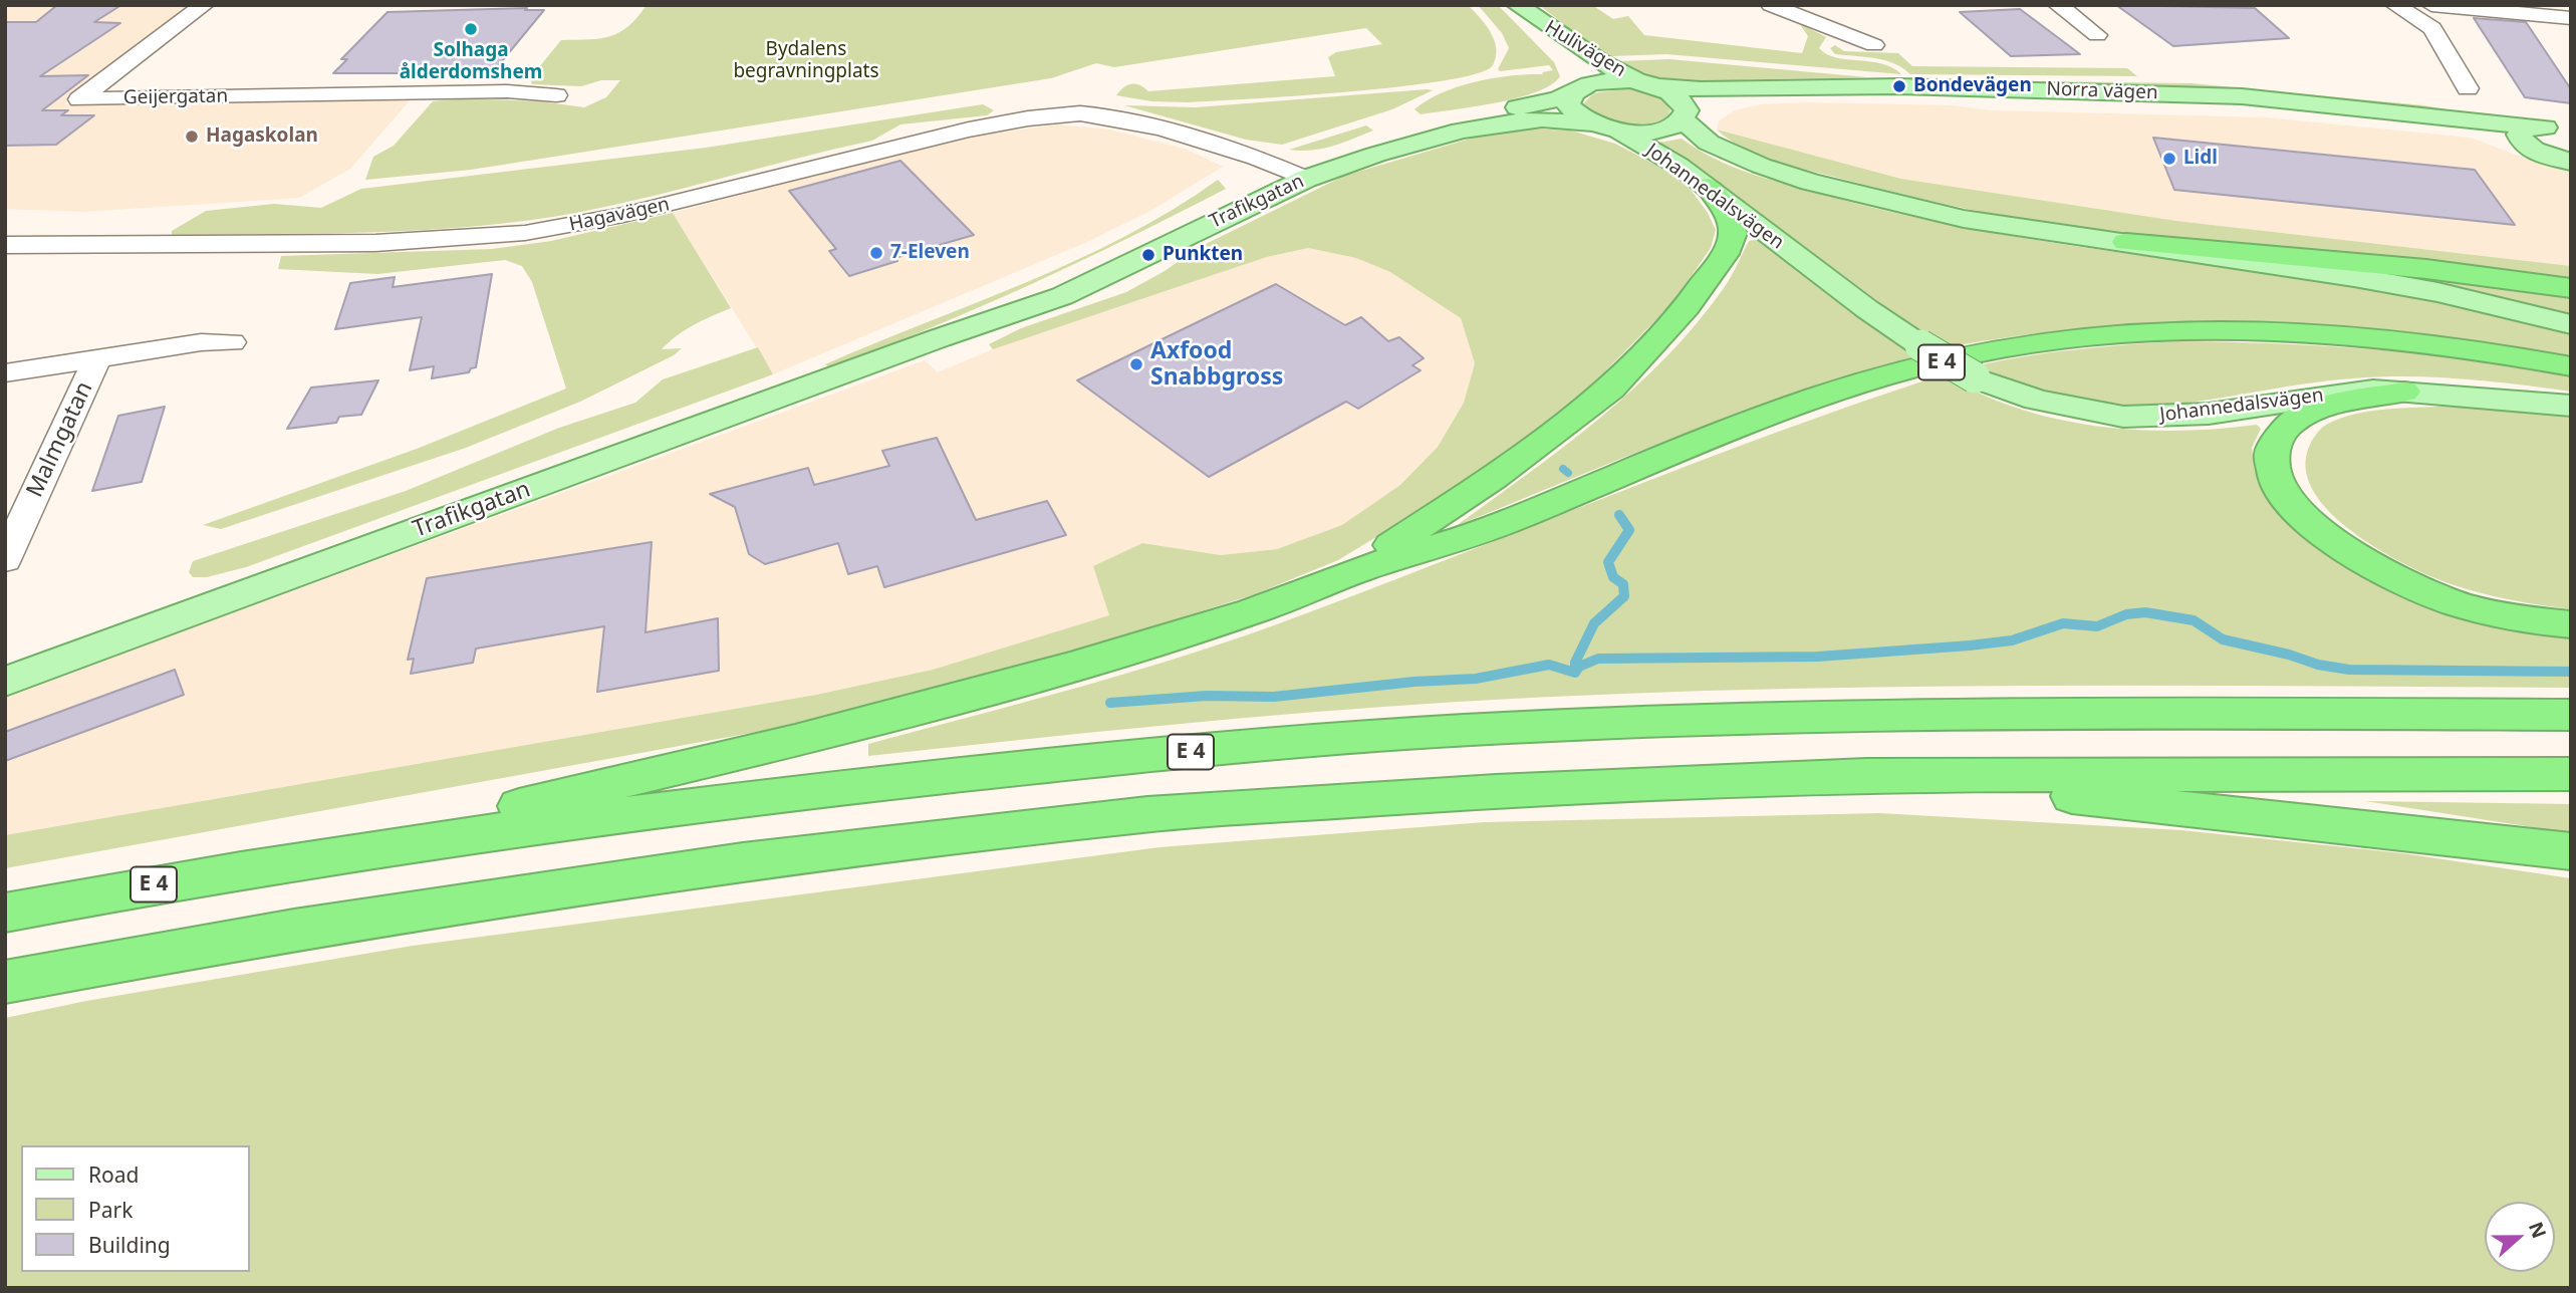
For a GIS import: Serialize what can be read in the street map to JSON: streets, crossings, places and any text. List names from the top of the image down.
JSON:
{
  "streets": {
    "highway": ["E 4"],
    "main road": [
      "Hulivägen",
      "Norra vägen",
      "Johannedalsvägen",
      "Trafikgatan"
    ],
    "street": ["Geijergatan", "Hagavägen", "Malmgatan"]
  },
  "crossings": [
    ["Hulivägen", "Norra vägen"],
    ["Hulivägen", "Johannedalsvägen"],
    ["Hulivägen", "Trafikgatan"],
    ["Norra vägen", "Johannedalsvägen"],
    ["Norra vägen", "Trafikgatan"],
    ["Johannedalsvägen", "Trafikgatan"],
    ["Johannedalsvägen", "E 4"],
    ["Trafikgatan", "Hagavägen"]
  ],
  "parks": ["Bydalens begravningplats"],
  "places": [
    "Solhaga ålderdomshem",
    "Bondevägen",
    "Hagaskolan",
    "Lidl",
    "7-Eleven",
    "Punkten",
    "Axfood Snabbgross"
  ],
  "legend": ["Road", "Park", "Building"],
  "north": "right"
}
